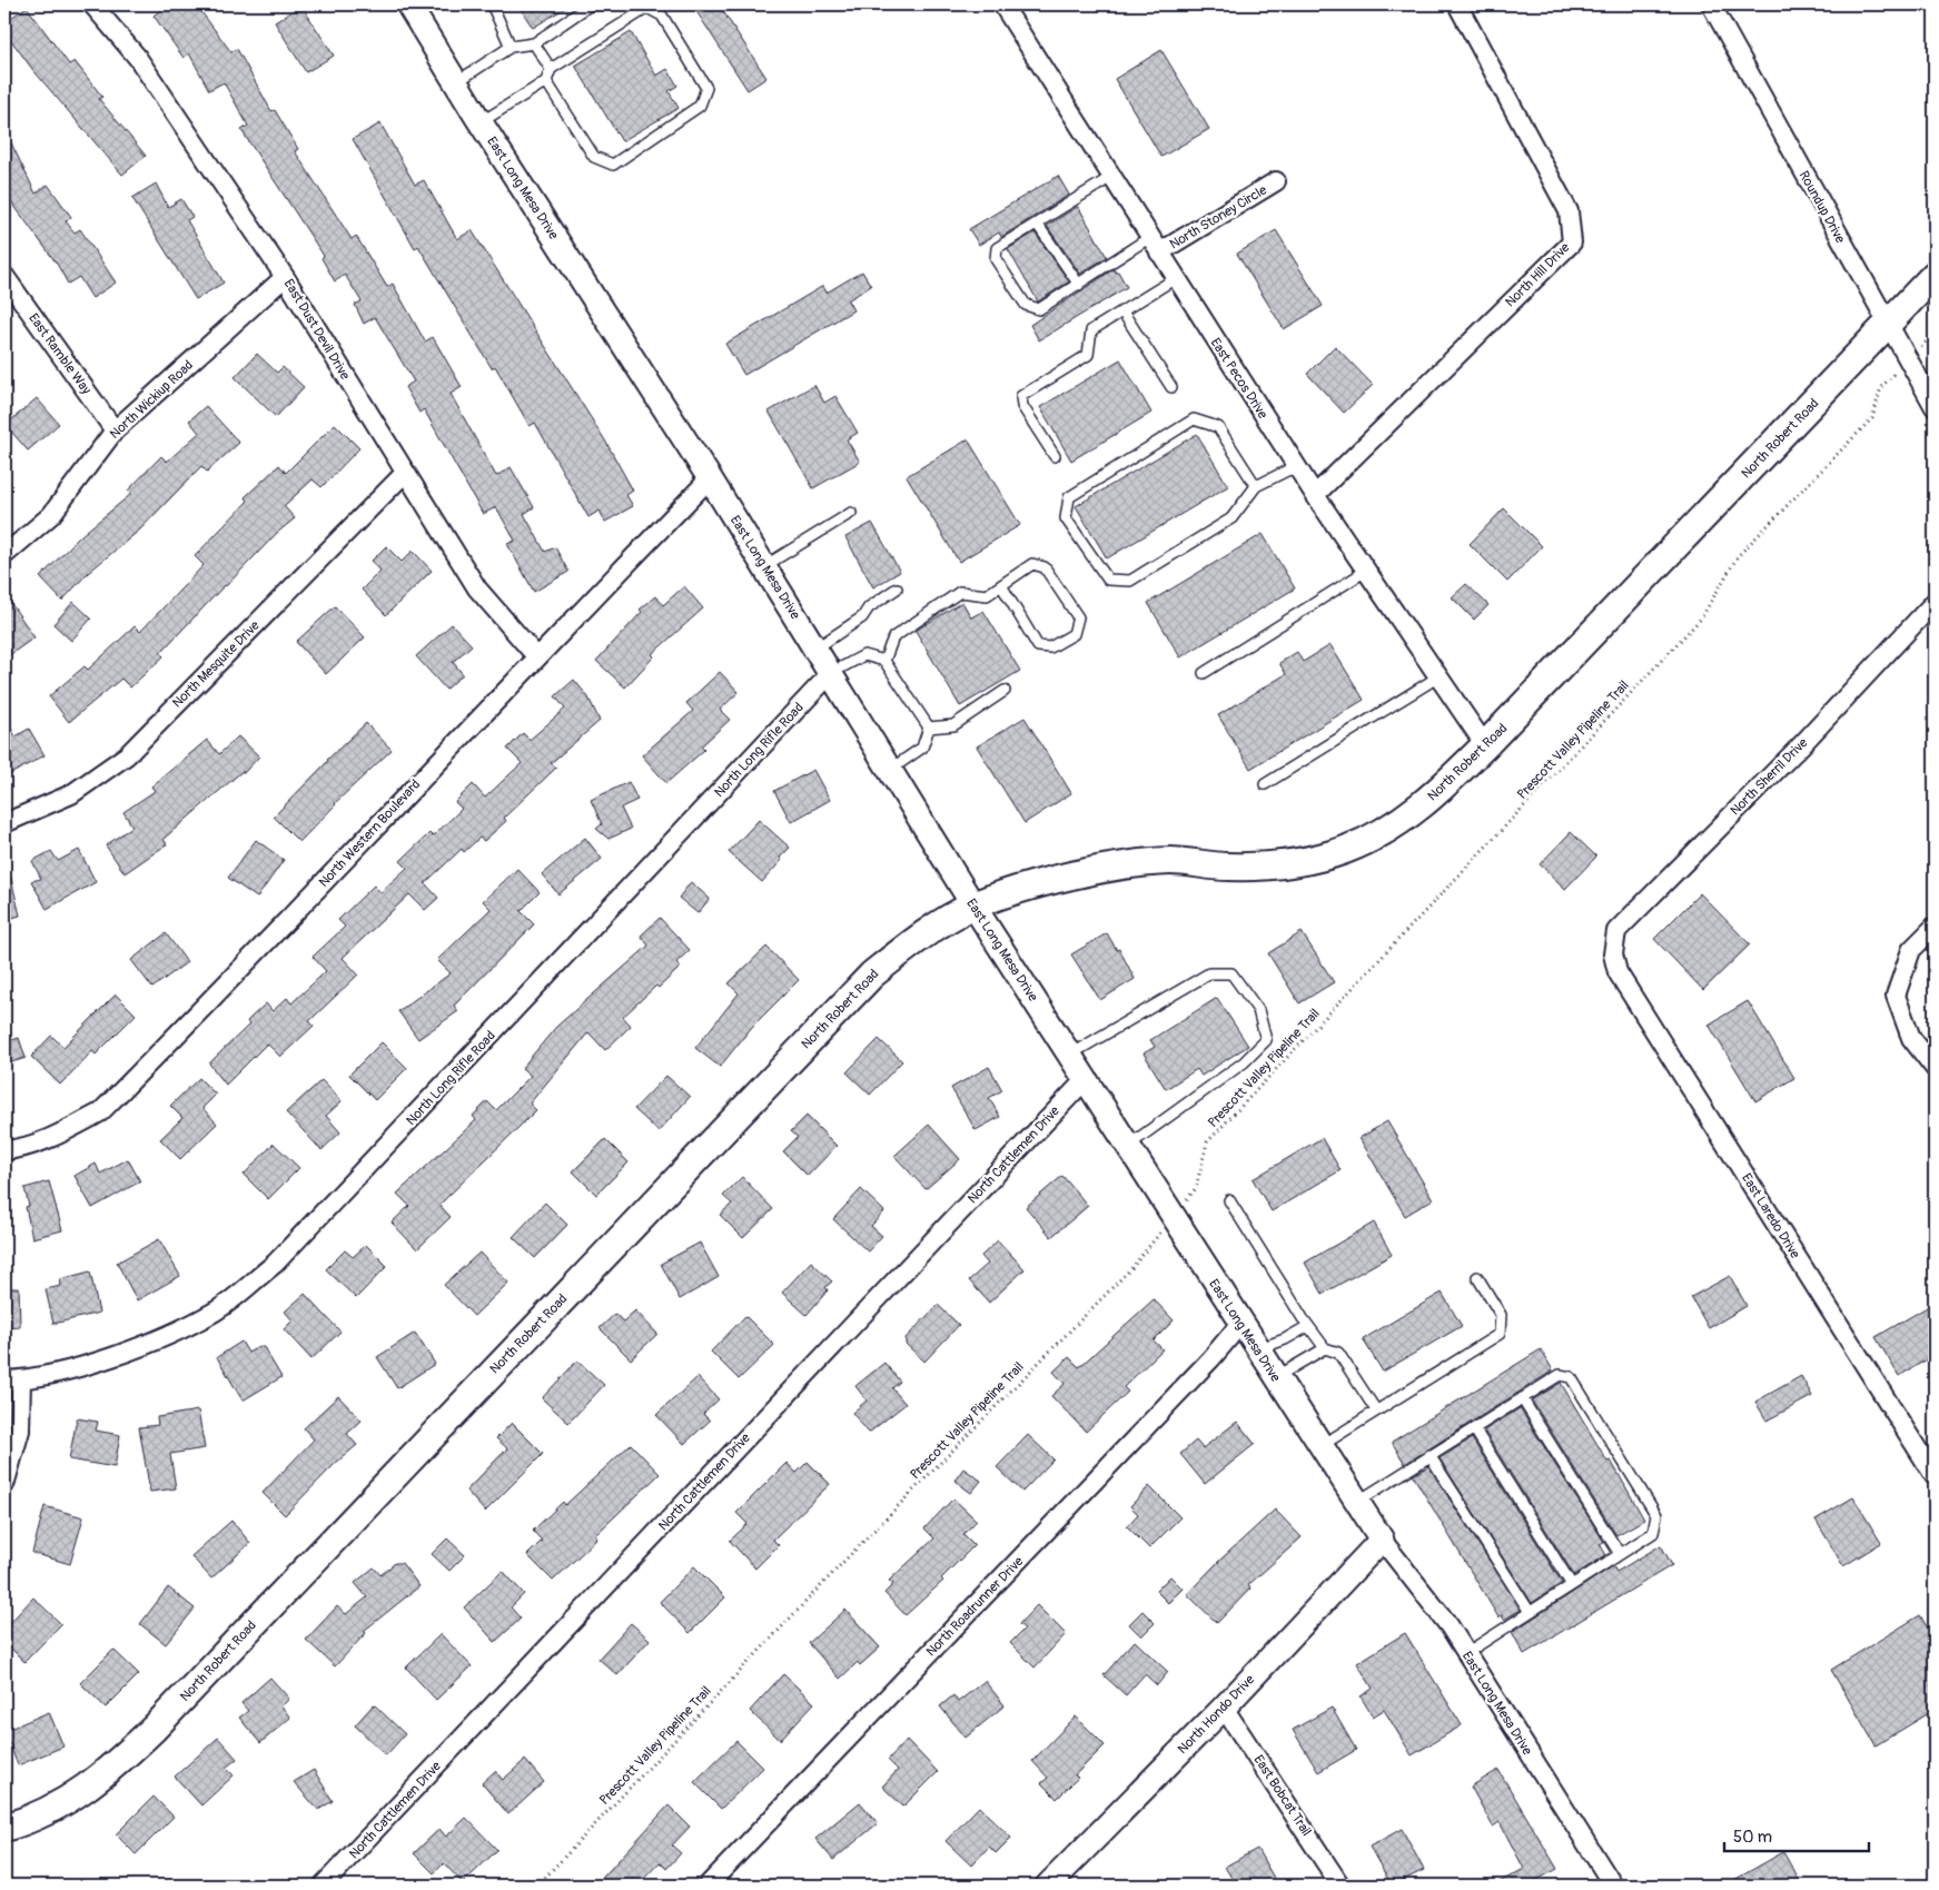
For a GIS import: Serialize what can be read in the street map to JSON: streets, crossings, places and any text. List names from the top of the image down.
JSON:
{
  "streets": {
    "main road": ["North Robert Road"],
    "street": [
      "East Long Mesa Drive",
      "Roundup Drive",
      "North Stoney Circle",
      "North Hill Drive",
      "East Dust Devil Drive",
      "East Ramble Way",
      "East Pecos Drive",
      "North Wickiup Road",
      "North Mesquite Drive",
      "North Long Rifle Road",
      "North Sherril Drive",
      "North Western Boulevard",
      "North Cattlemen Drive",
      "East Laredo Drive",
      "North Roadrunner Drive",
      "North Hondo Drive",
      "East Bobcat Trail"
    ],
    "path": ["Prescott Valley Pipeline Trail"]
  },
  "crossings": [
    ["East Long Mesa Drive", "North Robert Road"],
    ["East Long Mesa Drive", "Prescott Valley Pipeline Trail"],
    ["East Long Mesa Drive", "North Long Rifle Road"],
    ["East Long Mesa Drive", "North Western Boulevard"],
    ["East Long Mesa Drive", "North Cattlemen Drive"],
    ["East Long Mesa Drive", "North Roadrunner Drive"],
    ["East Long Mesa Drive", "North Hondo Drive"],
    ["Roundup Drive", "North Robert Road"],
    ["Roundup Drive", "Prescott Valley Pipeline Trail"],
    ["North Stoney Circle", "East Pecos Drive"],
    ["North Hill Drive", "East Pecos Drive"],
    ["East Dust Devil Drive", "North Wickiup Road"],
    ["East Dust Devil Drive", "North Mesquite Drive"],
    ["East Dust Devil Drive", "North Western Boulevard"],
    ["East Ramble Way", "North Wickiup Road"],
    ["East Pecos Drive", "North Robert Road"],
    ["North Sherril Drive", "East Laredo Drive"],
    ["North Hondo Drive", "East Bobcat Trail"]
  ],
  "scale_bar": "50 m"
}
